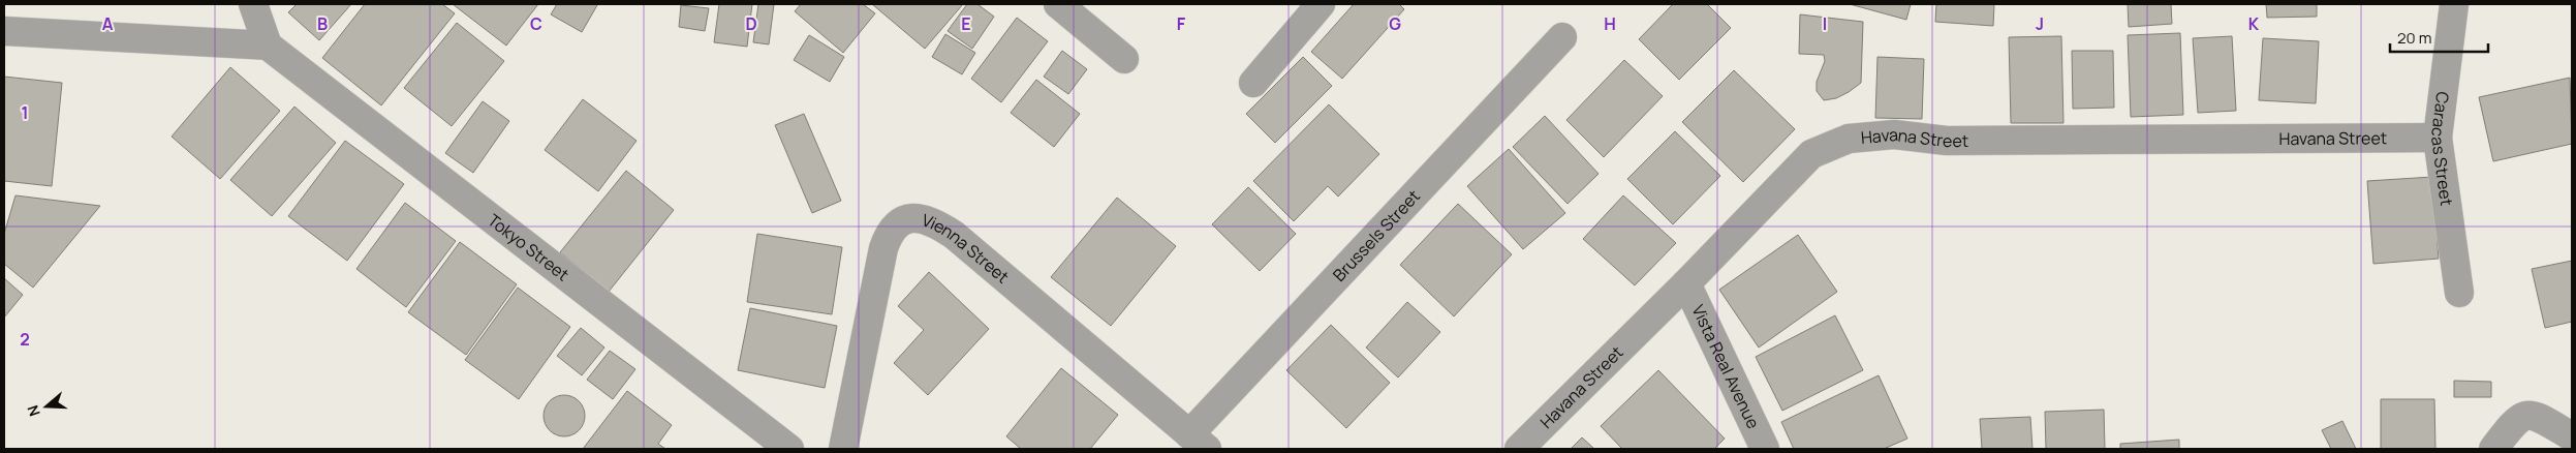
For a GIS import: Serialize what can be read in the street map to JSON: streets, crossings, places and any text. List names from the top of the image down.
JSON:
{
  "streets": {
    "street": [
      "Havana Street",
      "Caracas Street",
      "Brussels Street",
      "Tokyo Street",
      "Vienna Street",
      "Vista Real Avenue"
    ]
  },
  "crossings": [
    ["Havana Street", "Caracas Street"],
    ["Havana Street", "Vista Real Avenue"],
    ["Brussels Street", "Vienna Street"]
  ],
  "scale_bar": "20 m",
  "north": "left",
  "grid": {
    "columns": [
      "A",
      "B",
      "C",
      "D",
      "E",
      "F",
      "G",
      "H",
      "I",
      "J",
      "K"
    ],
    "rows": ["1", "2"]
  }
}
